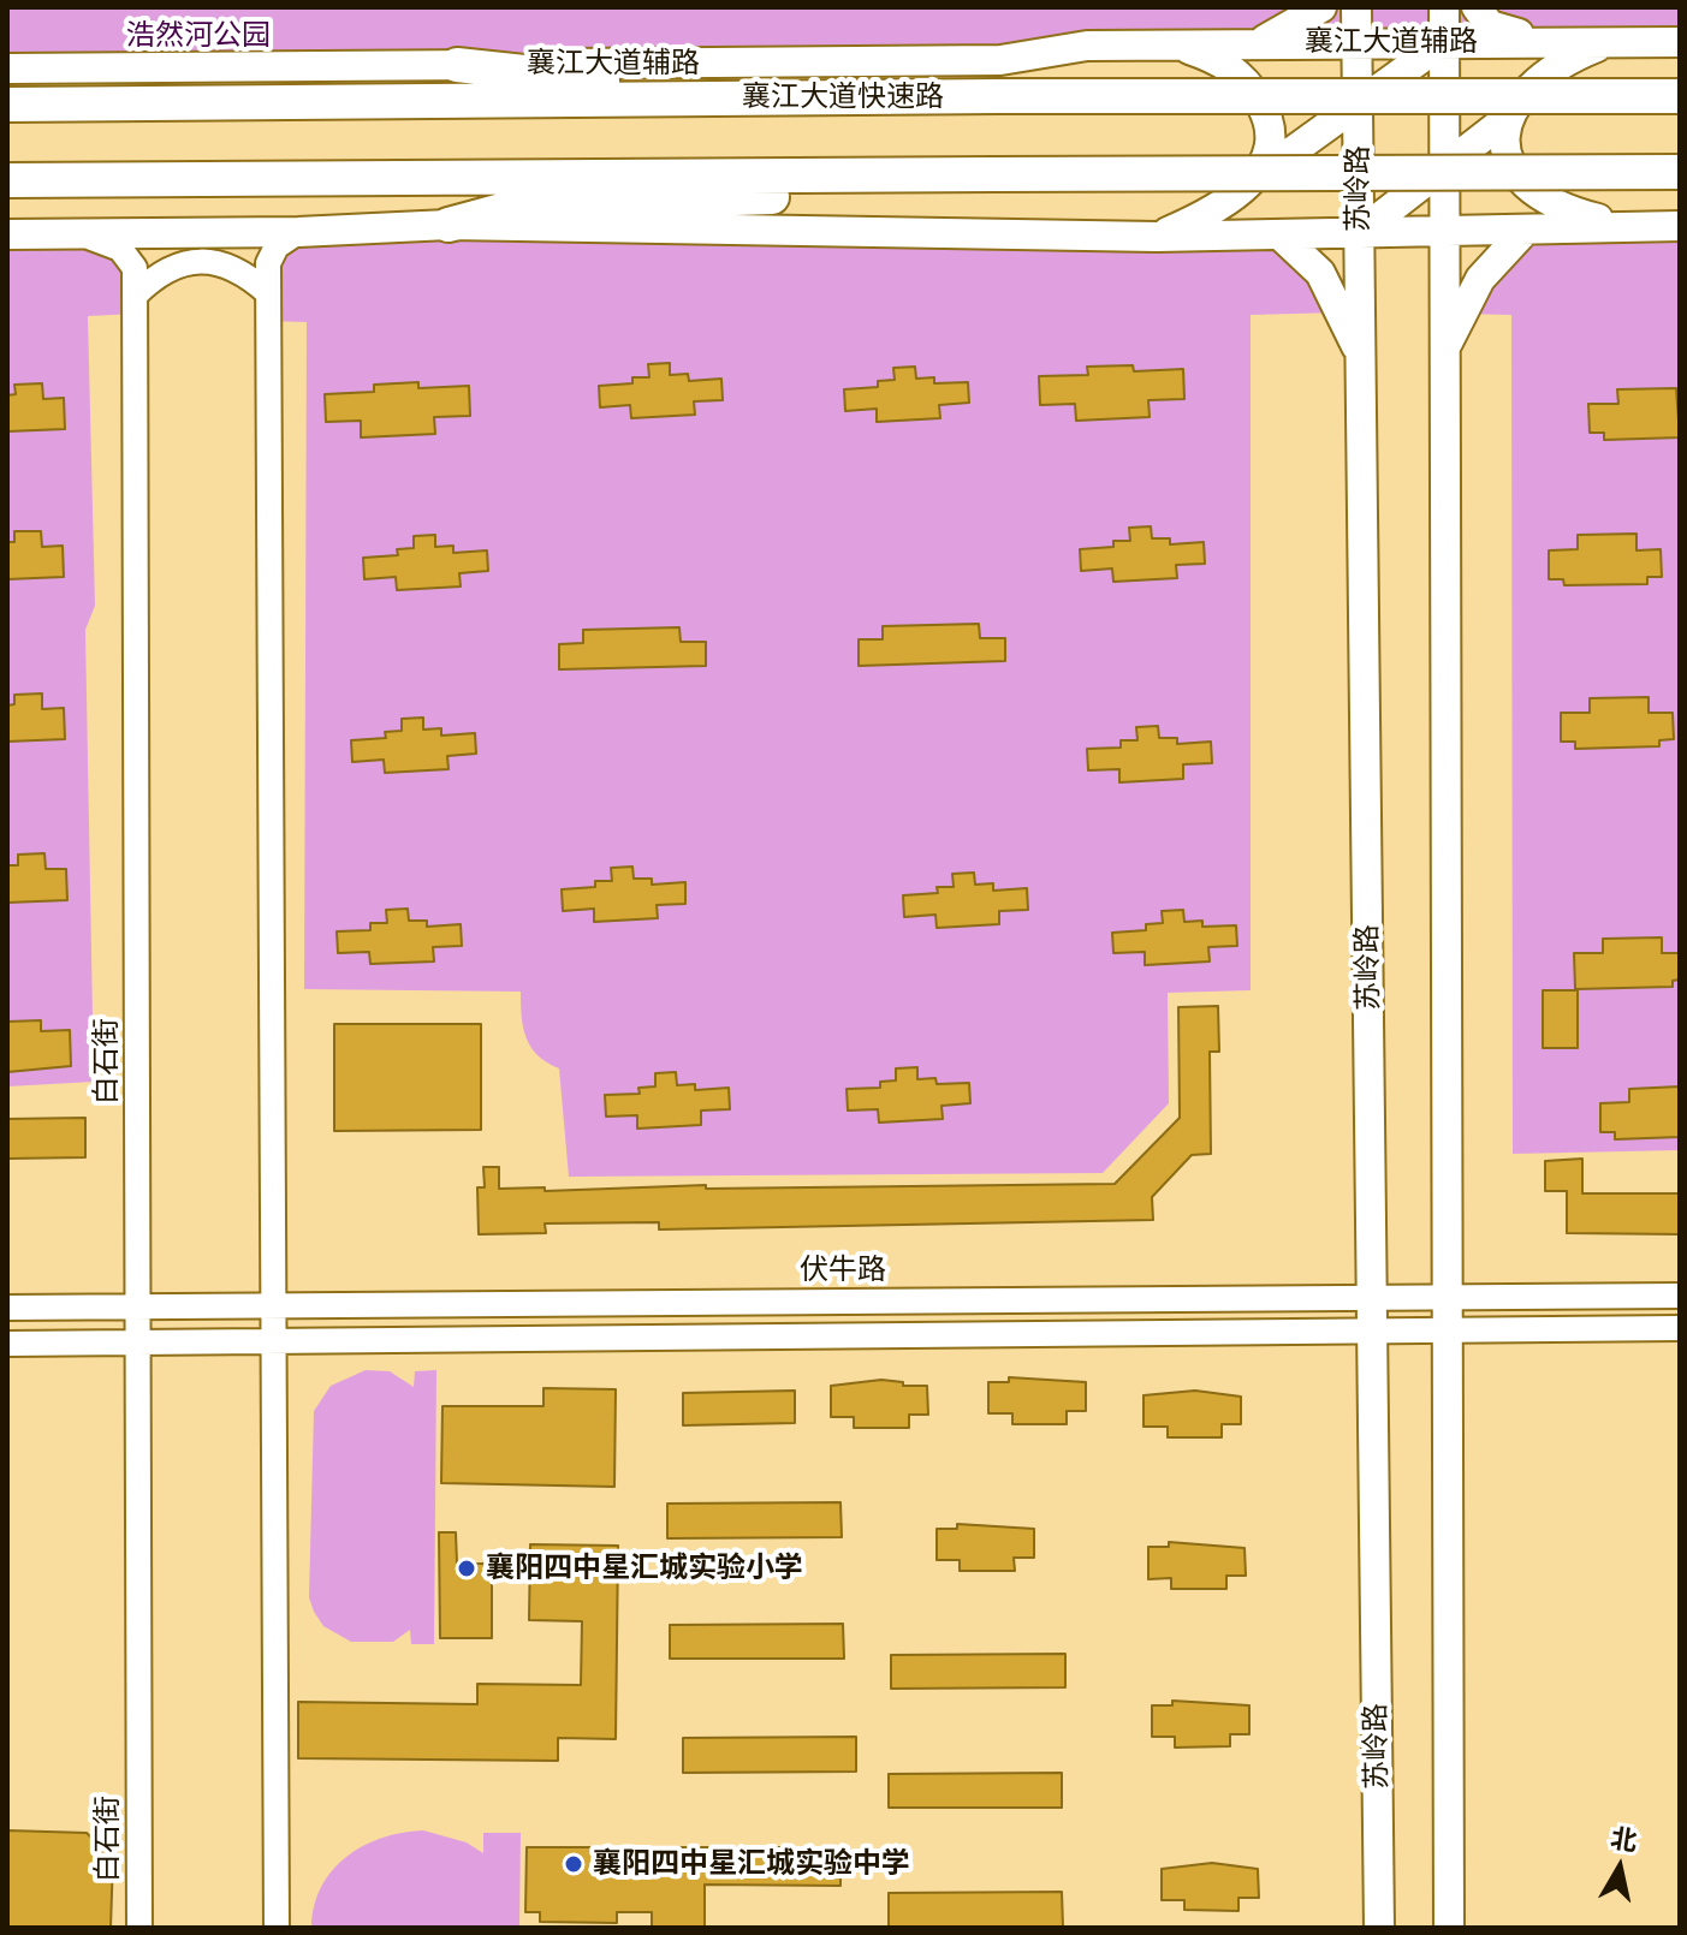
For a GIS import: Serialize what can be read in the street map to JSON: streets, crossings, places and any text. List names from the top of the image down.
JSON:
{
  "streets": {
    "highway": ["襄江大道快速路"],
    "main road": ["襄江大道辅路", "苏岭路"],
    "street": ["白石街", "伏牛路"]
  },
  "crossings": [
    ["襄江大道辅路", "苏岭路"],
    ["苏岭路", "伏牛路"],
    ["白石街", "伏牛路"]
  ],
  "parks": ["浩然河公园"],
  "places": ["襄阳四中星汇城实验小学", "襄阳四中星汇城实验中学"],
  "north": "top"
}
